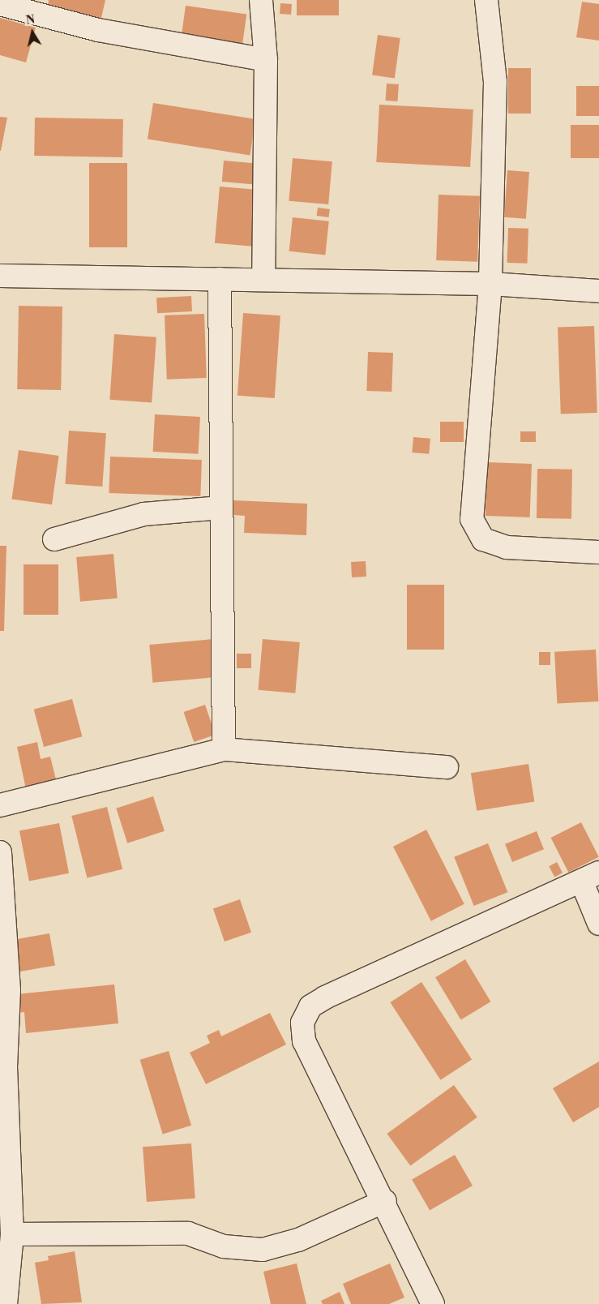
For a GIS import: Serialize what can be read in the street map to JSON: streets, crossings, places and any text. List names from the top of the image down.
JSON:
{
  "north": "top"
}
